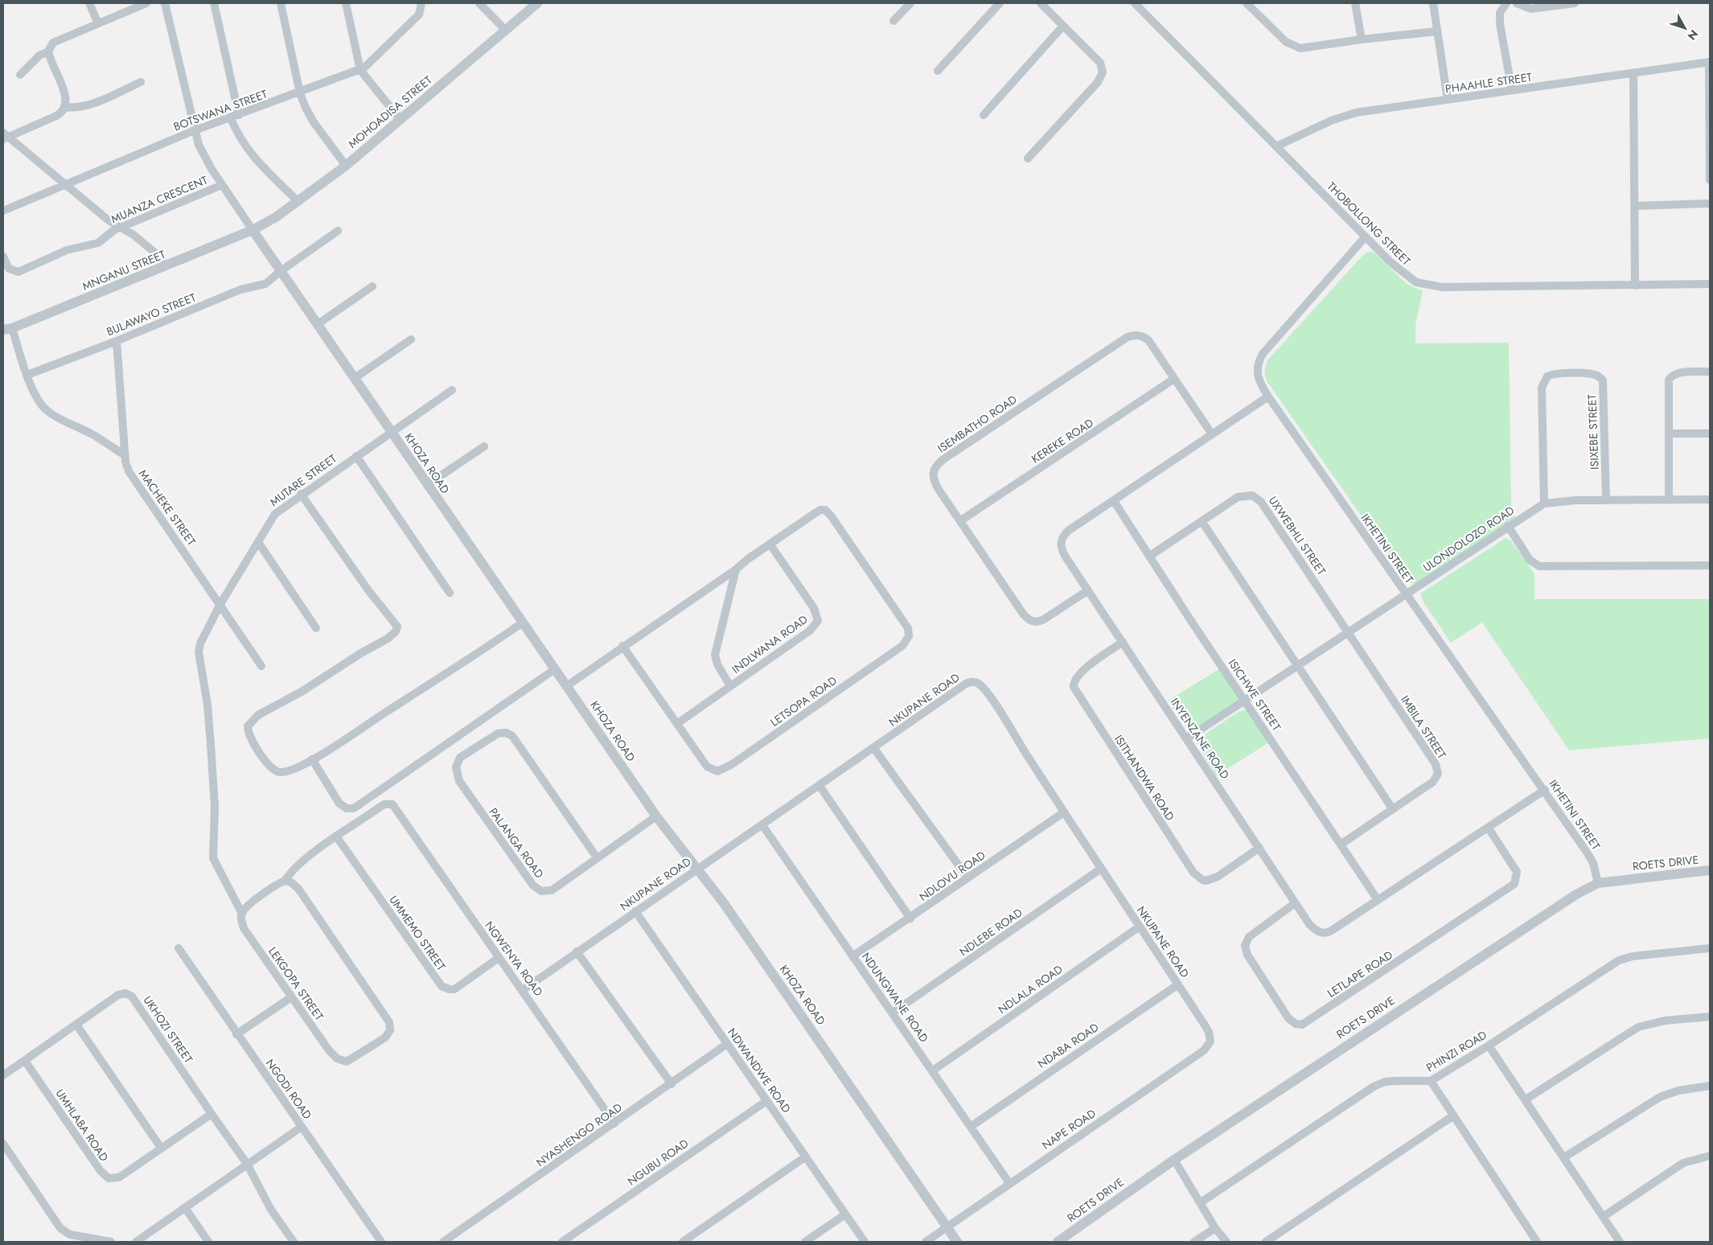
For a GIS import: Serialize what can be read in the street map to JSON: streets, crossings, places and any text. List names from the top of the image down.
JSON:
{
  "streets": {
    "street": [
      "PHAAHLE STREET",
      "BOTSWANA STREET",
      "MOHOADISA STREET",
      "MUANZA CRESCENT",
      "THOBOLLONG STREET",
      "MNGANU STREET",
      "BULAWAYO STREET",
      "ISEMBATHO ROAD",
      "ISIXEBE STREET",
      "KEREKE ROAD",
      "KHOZA ROAD",
      "MUTARE STREET",
      "MACHEKE STREET",
      "UXWEBHLI STREET",
      "ULONDOLOZO ROAD",
      "IKHETINI STREET",
      "INDLWANA ROAD",
      "ISICHWE STREET",
      "NKUPANE ROAD",
      "LETSOPA ROAD",
      "IMBILA STREET",
      "INYENZANE ROAD",
      "ISITHANDWA ROAD",
      "PALANGA ROAD",
      "ROETS DRIVE",
      "NDLOVU ROAD",
      "NDLEBE ROAD",
      "UMMEMO STREET",
      "NGWENYA ROAD",
      "LETLAPE ROAD",
      "LEKGOPA STREET",
      "NDLALA ROAD",
      "NDUNGWANE ROAD",
      "UKHOZI STREET",
      "NDABA ROAD",
      "PHINZI ROAD",
      "NDWANDWE ROAD",
      "NGODI ROAD",
      "UMHLABA ROAD",
      "NAPE ROAD",
      "NYASHENGO ROAD",
      "NGUBU ROAD"
    ]
  },
  "crossings": [
    ["PHAAHLE STREET", "THOBOLLONG STREET"],
    ["MOHOADISA STREET", "MNGANU STREET"],
    ["MOHOADISA STREET", "KHOZA ROAD"],
    ["THOBOLLONG STREET", "IKHETINI STREET"],
    ["MNGANU STREET", "KHOZA ROAD"],
    ["BULAWAYO STREET", "KHOZA ROAD"],
    ["BULAWAYO STREET", "MACHEKE STREET"],
    ["ISEMBATHO ROAD", "KEREKE ROAD"],
    ["ISEMBATHO ROAD", "INYENZANE ROAD"],
    ["ISIXEBE STREET", "ULONDOLOZO ROAD"],
    ["KHOZA ROAD", "MUTARE STREET"],
    ["KHOZA ROAD", "NKUPANE ROAD"],
    ["KHOZA ROAD", "PALANGA ROAD"],
    ["KHOZA ROAD", "NAPE ROAD"],
    ["MUTARE STREET", "MACHEKE STREET"],
    ["MUTARE STREET", "LEKGOPA STREET"],
    ["MACHEKE STREET", "LEKGOPA STREET"],
    ["UXWEBHLI STREET", "ULONDOLOZO ROAD"],
    ["UXWEBHLI STREET", "ISICHWE STREET"],
    ["UXWEBHLI STREET", "IMBILA STREET"],
    ["ULONDOLOZO ROAD", "IKHETINI STREET"],
    ["ULONDOLOZO ROAD", "ISICHWE STREET"],
    ["ULONDOLOZO ROAD", "IMBILA STREET"],
    ["ULONDOLOZO ROAD", "INYENZANE ROAD"],
    ["IKHETINI STREET", "INYENZANE ROAD"],
    ["IKHETINI STREET", "ROETS DRIVE"],
    ["INDLWANA ROAD", "LETSOPA ROAD"],
    ["ISICHWE STREET", "IMBILA STREET"],
    ["ISICHWE STREET", "INYENZANE ROAD"],
    ["NKUPANE ROAD", "NDLOVU ROAD"],
    ["NKUPANE ROAD", "NDLEBE ROAD"],
    ["NKUPANE ROAD", "NGWENYA ROAD"],
    ["NKUPANE ROAD", "NDLALA ROAD"],
    ["NKUPANE ROAD", "NDUNGWANE ROAD"],
    ["NKUPANE ROAD", "NDABA ROAD"],
    ["NKUPANE ROAD", "NDWANDWE ROAD"],
    ["NKUPANE ROAD", "NAPE ROAD"],
    ["INYENZANE ROAD", "ISITHANDWA ROAD"],
    ["INYENZANE ROAD", "LETLAPE ROAD"],
    ["NDLOVU ROAD", "NDUNGWANE ROAD"],
    ["NDLEBE ROAD", "NDUNGWANE ROAD"],
    ["UMMEMO STREET", "NGWENYA ROAD"],
    ["NGWENYA ROAD", "NYASHENGO ROAD"],
    ["NDLALA ROAD", "NDUNGWANE ROAD"],
    ["NDUNGWANE ROAD", "NDABA ROAD"],
    ["NDUNGWANE ROAD", "NAPE ROAD"],
    ["UKHOZI STREET", "UMHLABA ROAD"],
    ["NDWANDWE ROAD", "NYASHENGO ROAD"],
    ["NDWANDWE ROAD", "NGUBU ROAD"]
  ],
  "north": "bottom right"
}
